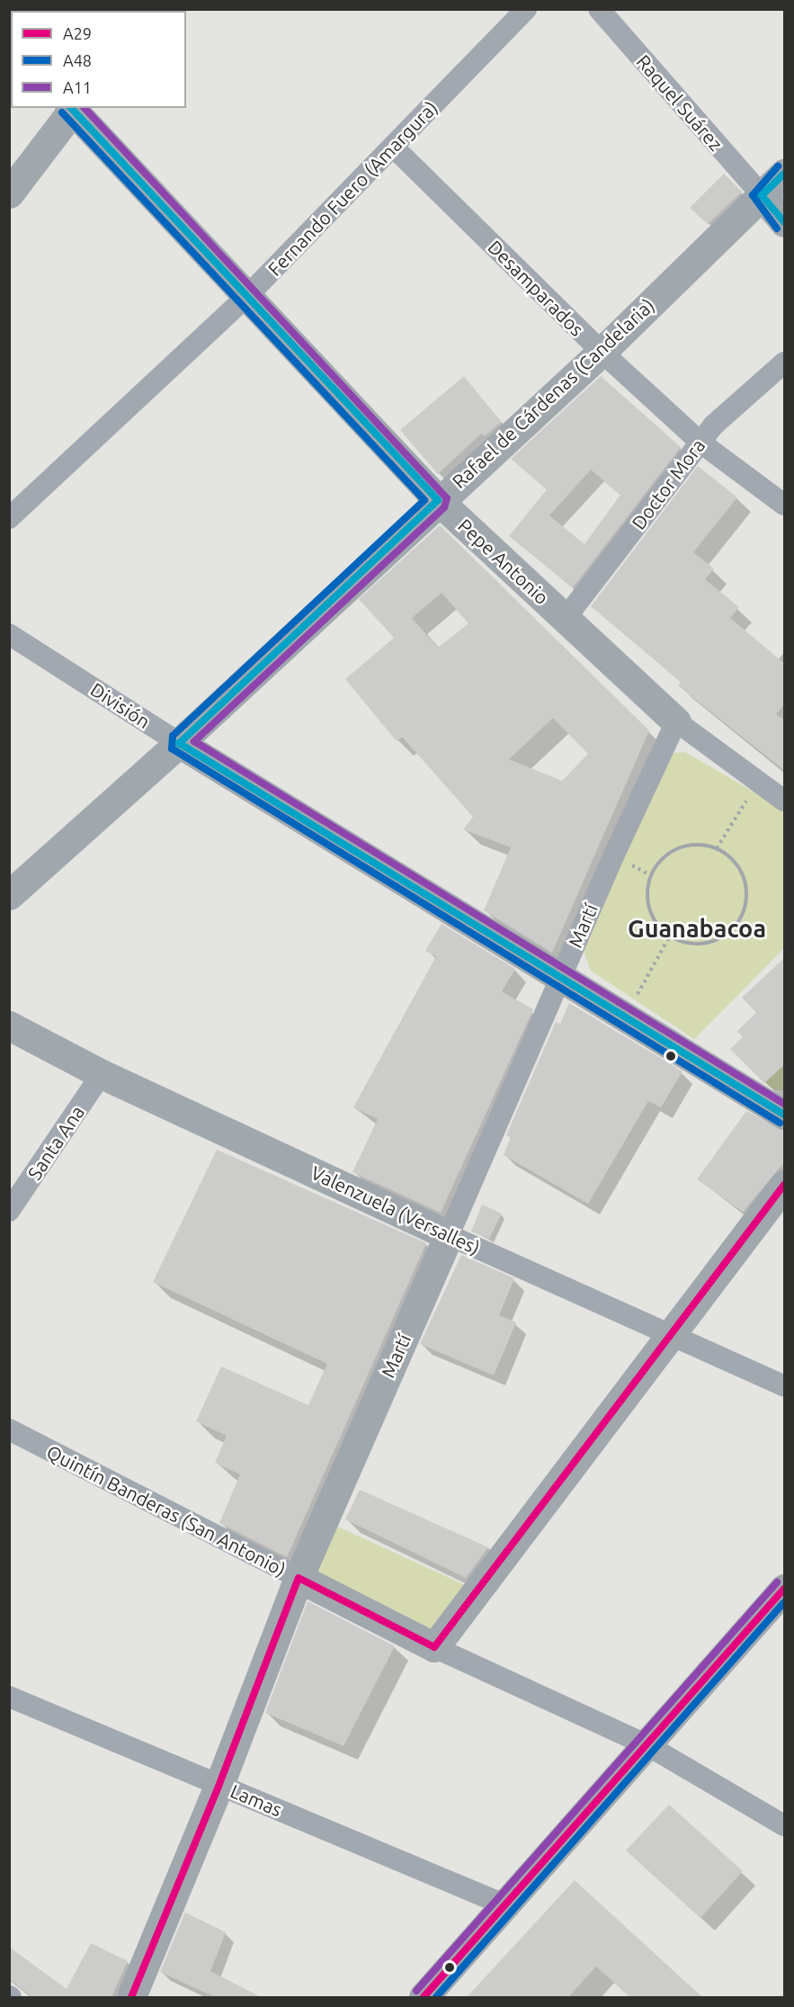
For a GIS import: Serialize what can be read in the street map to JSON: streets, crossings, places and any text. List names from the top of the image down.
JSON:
{
  "streets": {
    "main road": [
      "Rafael de Cárdenas (Candelaria)",
      "Pepe Antonio",
      "División",
      "Martí",
      "Valenzuela (Versalles)",
      "Quintín Banderas (San Antonio)"
    ],
    "street": [
      "Raquel Suárez",
      "Fernando Fuero (Amargura)",
      "Desamparados",
      "Doctor Mora",
      "Santa Ana",
      "Lamas"
    ]
  },
  "crossings": [
    ["Raquel Suárez", "Rafael de Cárdenas (Candelaria)"],
    ["Fernando Fuero (Amargura)", "Desamparados"],
    ["Fernando Fuero (Amargura)", "Pepe Antonio"],
    ["Desamparados", "Rafael de Cárdenas (Candelaria)"],
    ["Desamparados", "Doctor Mora"],
    ["Rafael de Cárdenas (Candelaria)", "Pepe Antonio"],
    ["Rafael de Cárdenas (Candelaria)", "División"],
    ["Doctor Mora", "Pepe Antonio"],
    ["Pepe Antonio", "Martí"],
    ["División", "Martí"],
    ["Martí", "Valenzuela (Versalles)"],
    ["Martí", "Quintín Banderas (San Antonio)"],
    ["Martí", "Lamas"],
    ["Santa Ana", "Valenzuela (Versalles)"]
  ],
  "districts": ["Guanabacoa"],
  "lines": ["transit line A11", "transit line A48", "transit line A29"],
  "legend": ["A29", "A48", "A11"]
}
